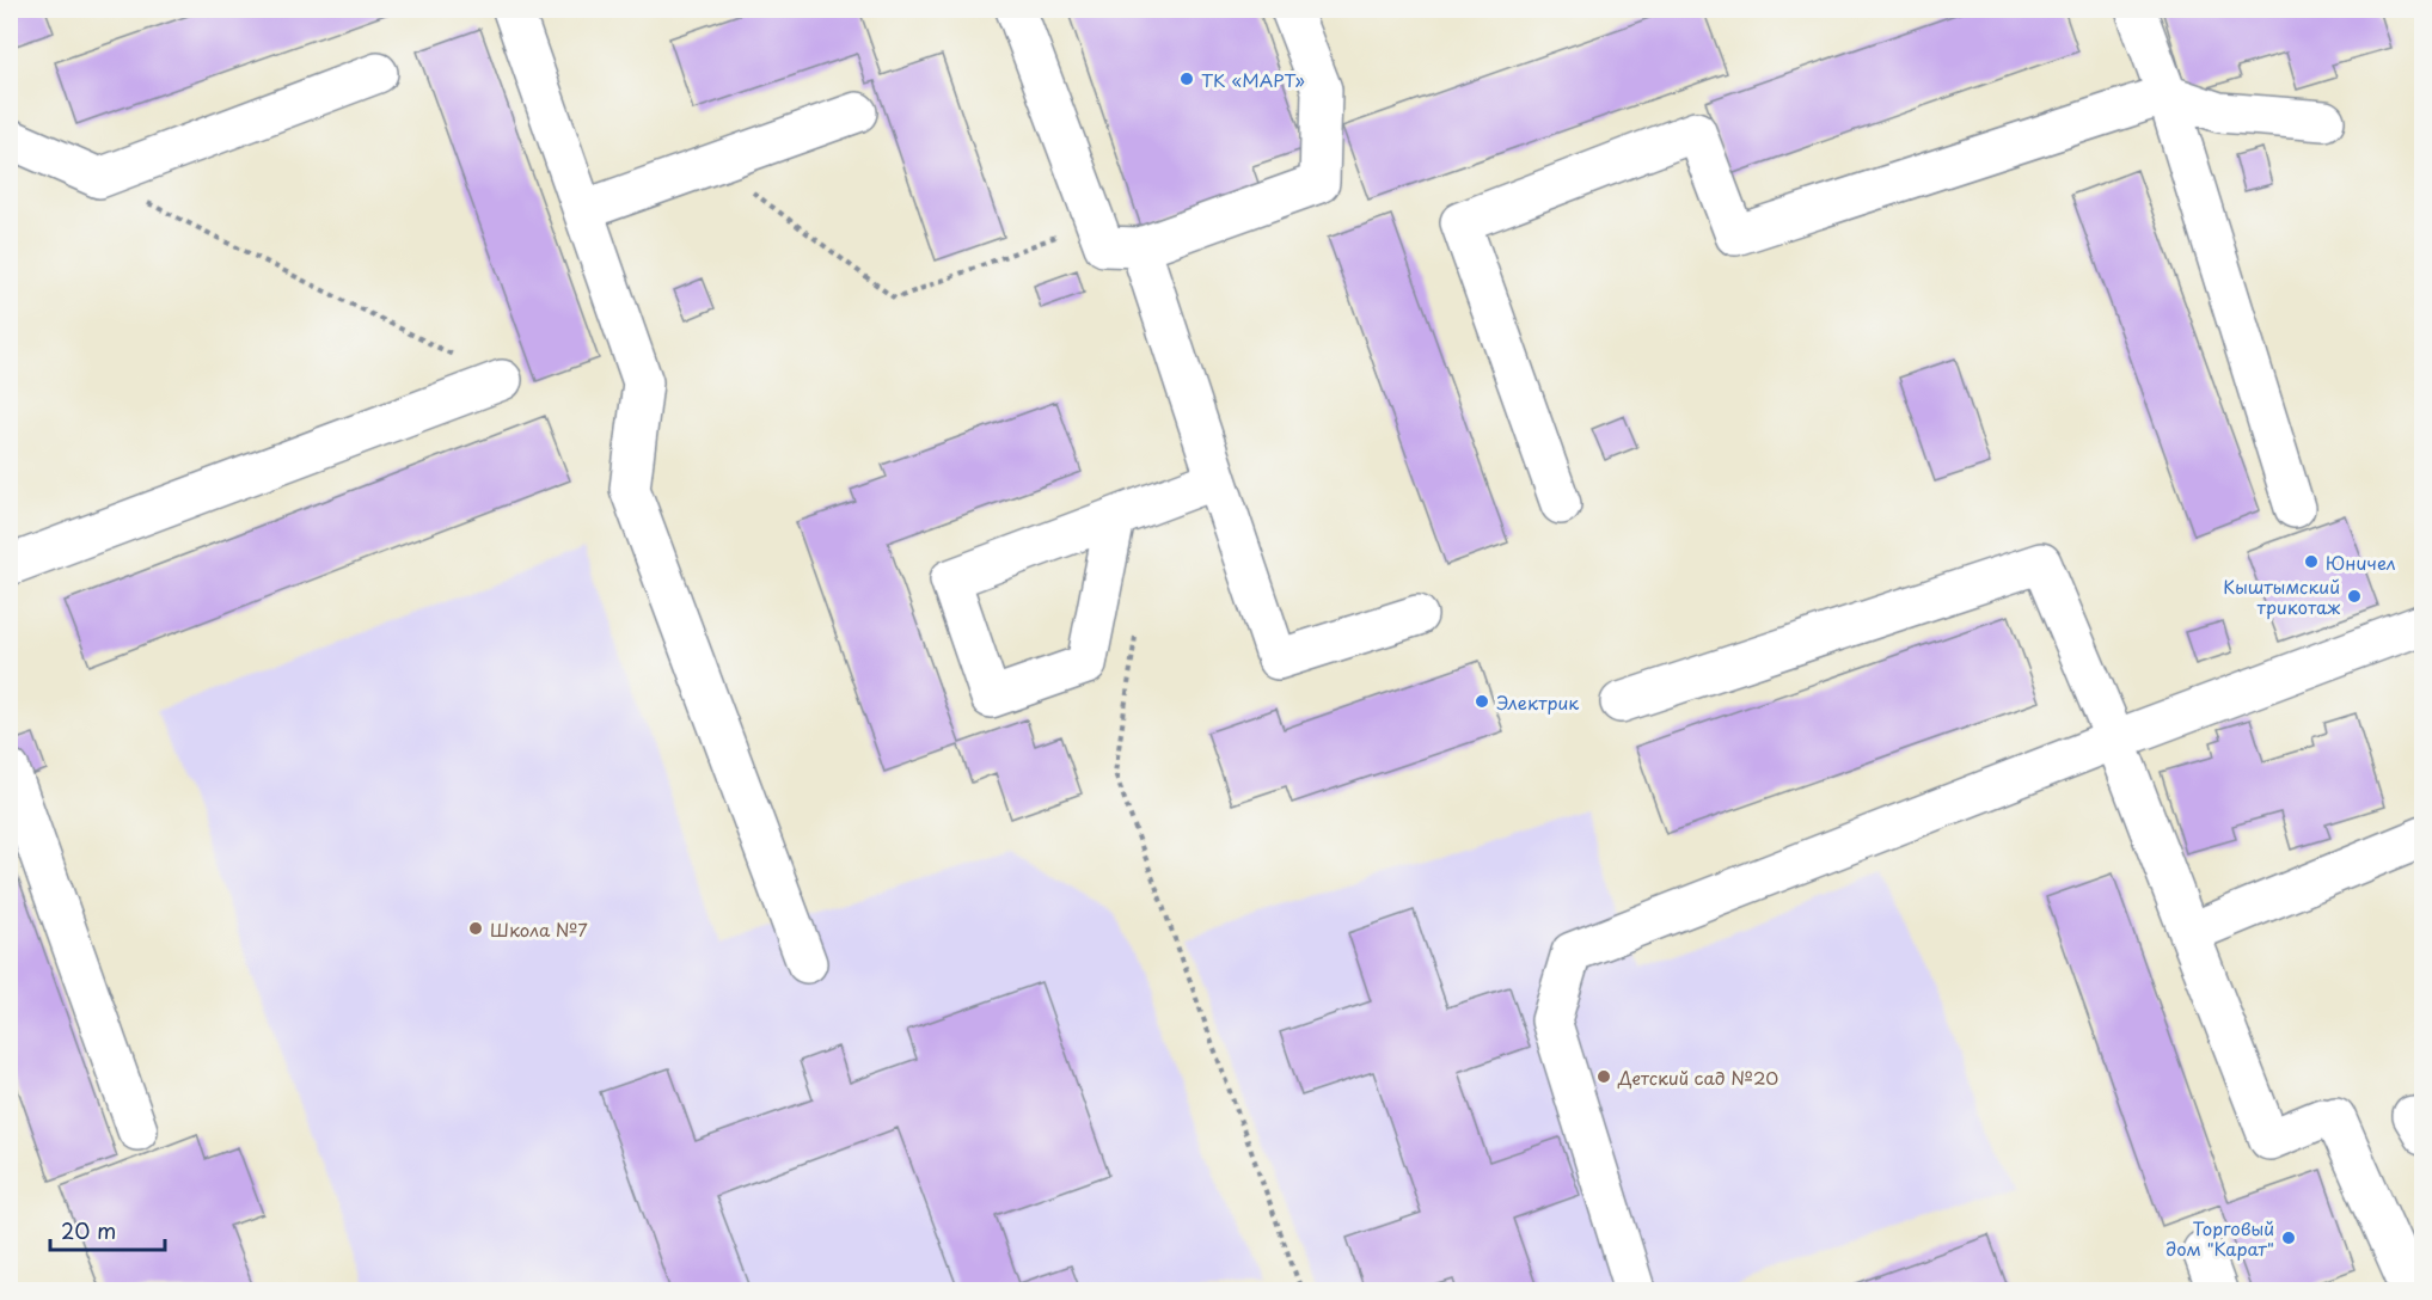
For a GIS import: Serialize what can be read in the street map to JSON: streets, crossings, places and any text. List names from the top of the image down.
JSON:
{
  "places": [
    "ТК «МАРТ»",
    "Юничел",
    "Кыштымский трикотаж",
    "Электрик",
    "Школа №7",
    "Детский сад №20",
    "Торговый дом \"Карат\""
  ],
  "scale_bar": "20 m"
}
